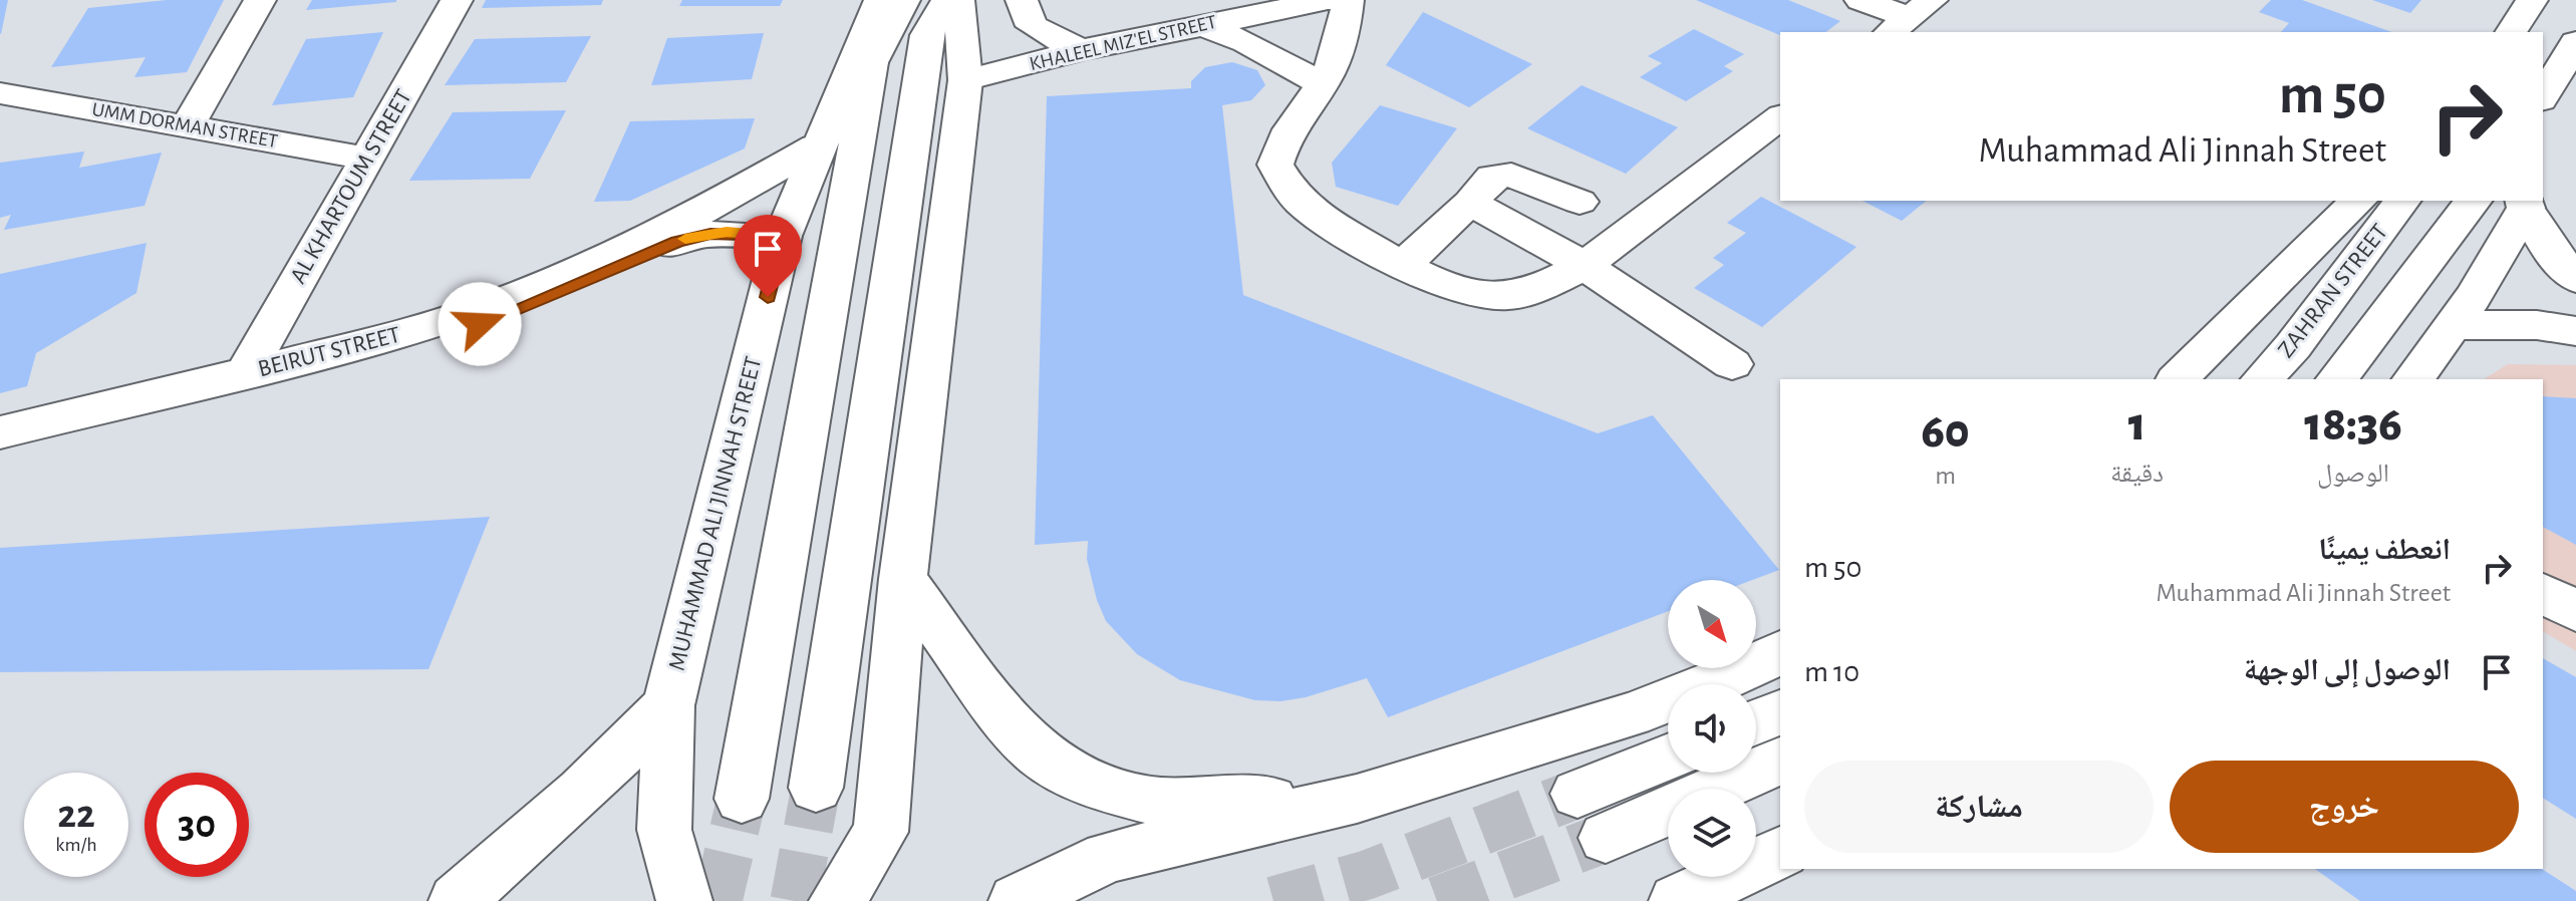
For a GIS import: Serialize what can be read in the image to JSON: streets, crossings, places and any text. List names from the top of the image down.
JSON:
{
  "streets": {
    "main road": [
      "KHALEEL MIZ'EL STREET",
      "UMM DORMAN STREET",
      "AL KHARTOUM STREET",
      "ZAHRAN STREET",
      "BEIRUT STREET",
      "MUHAMMAD ALI JINNAH STREET"
    ]
  },
  "crossings": [
    ["UMM DORMAN STREET", "AL KHARTOUM STREET"],
    ["AL KHARTOUM STREET", "BEIRUT STREET"],
    ["BEIRUT STREET", "MUHAMMAD ALI JINNAH STREET"]
  ],
  "north": "bottom right",
  "page": {
    "turn": ["50 m", "Muhammad Ali Jinnah Street"],
    "eta": [
      "18:36",
      "الوصول",
      "1",
      "دقيقة",
      "60",
      "m"
    ],
    "list": [
      {
        "name": "انعطف يمينًا",
        "note": "Muhammad Ali Jinnah Street",
        "value": "50 m"
      },
      {
        "name": "الوصول إلى الوجهة",
        "value": "10 m"
      }
    ],
    "buttons": ["خروج", "مشاركة"],
    "speed": "22 km/h",
    "limit": "30"
  }
}
